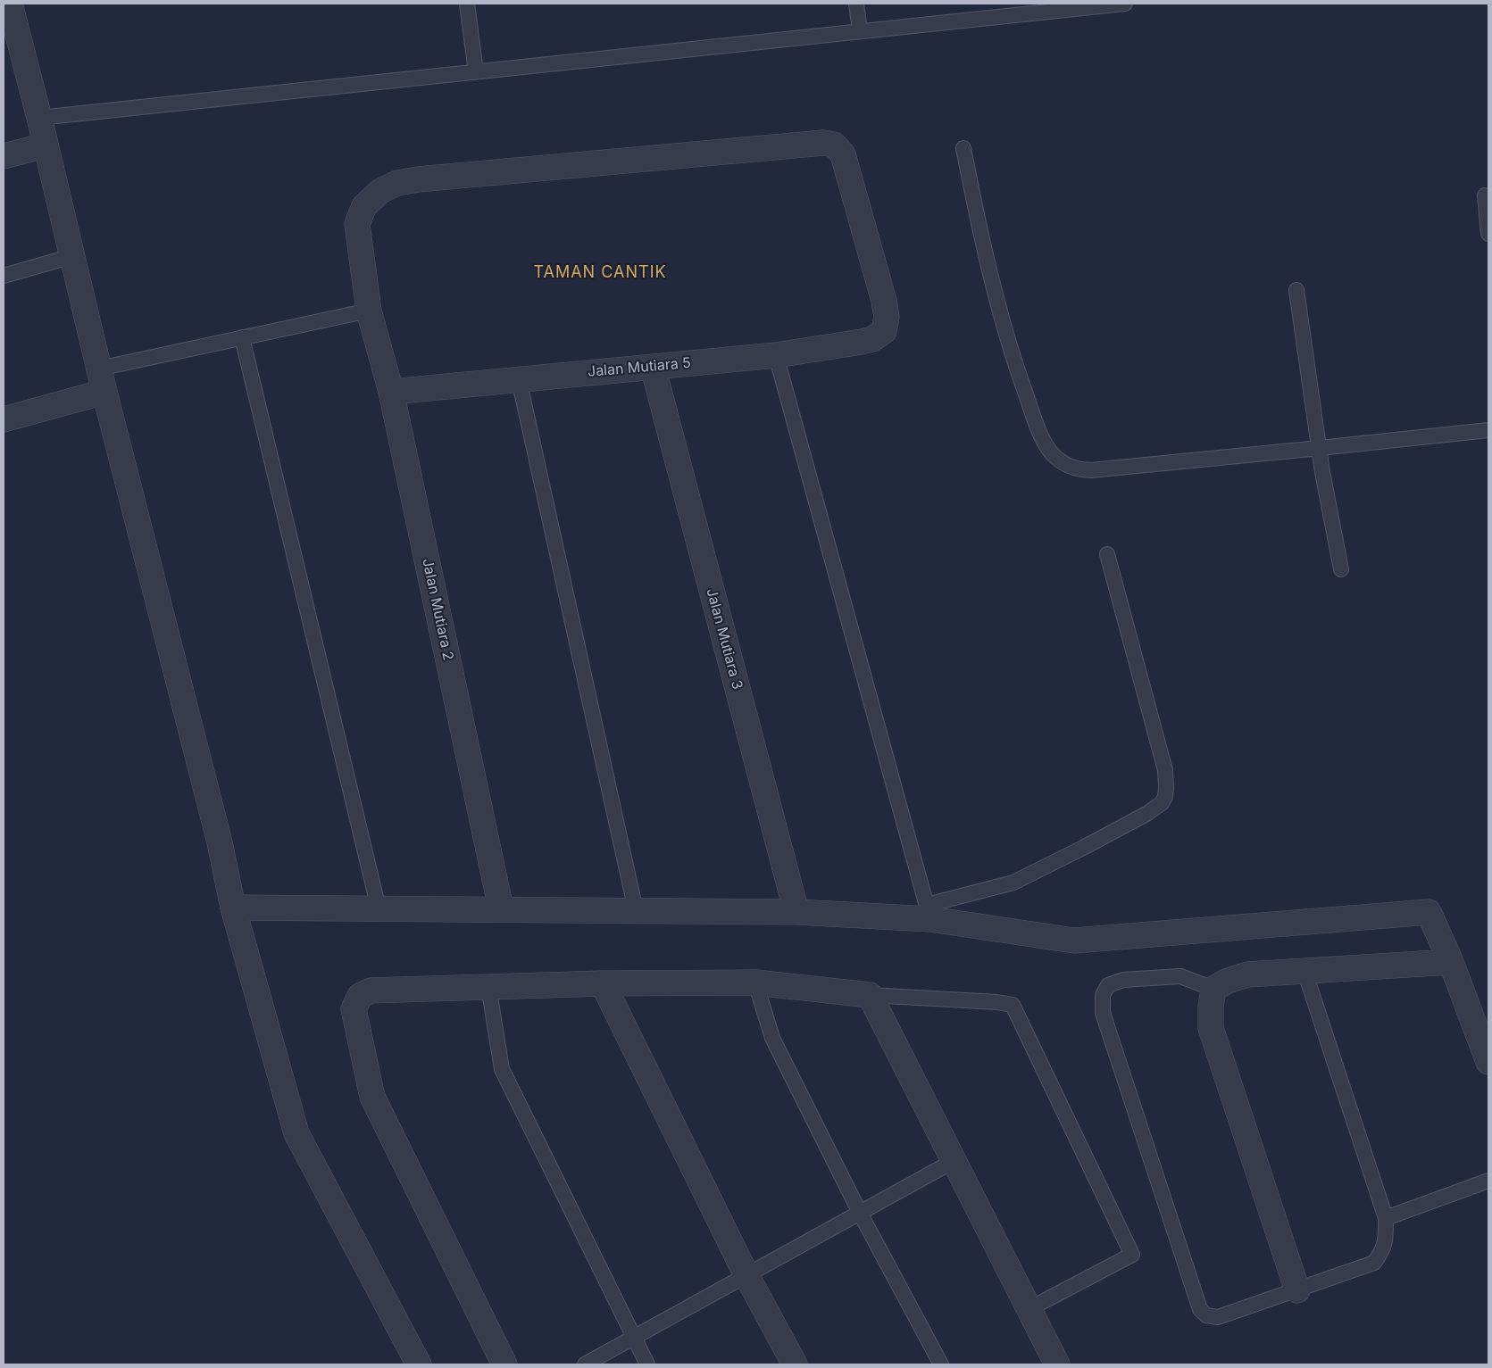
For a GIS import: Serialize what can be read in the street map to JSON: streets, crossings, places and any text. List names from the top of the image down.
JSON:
{
  "streets": {
    "street": ["Jalan Mutiara 5", "Jalan Mutiara 2", "Jalan Mutiara 3"]
  },
  "crossings": [
    ["Jalan Mutiara 5", "Jalan Mutiara 2"],
    ["Jalan Mutiara 5", "Jalan Mutiara 3"]
  ],
  "districts": ["TAMAN CANTIK"]
}
